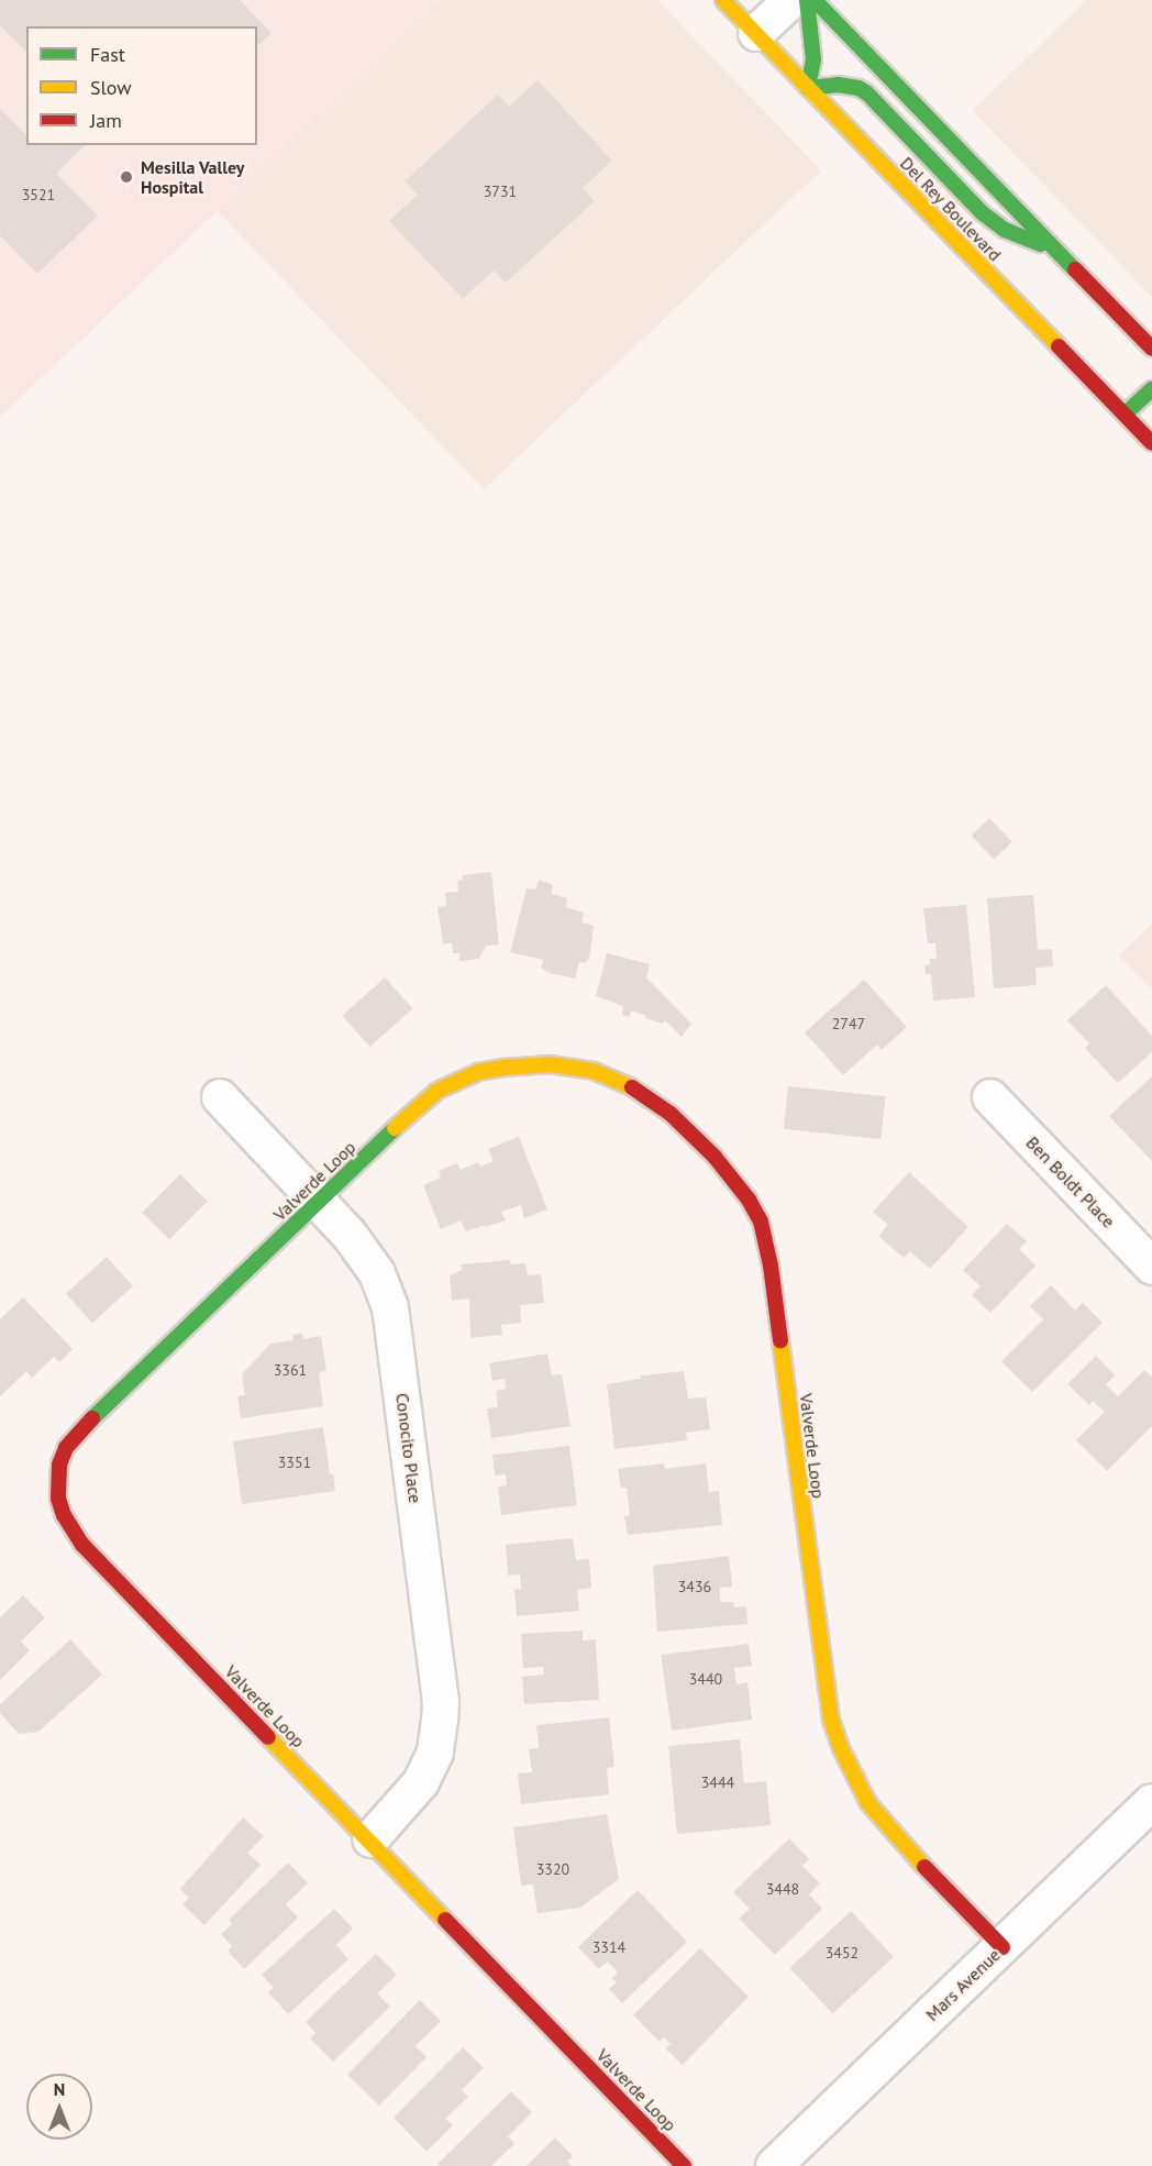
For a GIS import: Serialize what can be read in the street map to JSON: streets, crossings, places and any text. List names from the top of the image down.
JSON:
{
  "streets": {
    "street": [
      "Del Rey Boulevard",
      "Valverde Loop",
      "Ben Boldt Place",
      "Conocito Place",
      "Mars Avenue"
    ]
  },
  "crossings": [
    ["Valverde Loop", "Conocito Place"],
    ["Valverde Loop", "Mars Avenue"]
  ],
  "places": ["Mesilla Valley Hospital"],
  "house_numbers": [
    "3731",
    "3521",
    "2747",
    "3361",
    "3351",
    "3436",
    "3440",
    "3444",
    "3320",
    "3448",
    "3314",
    "3452"
  ],
  "legend": ["Fast", "Slow", "Jam"],
  "north": "top"
}
